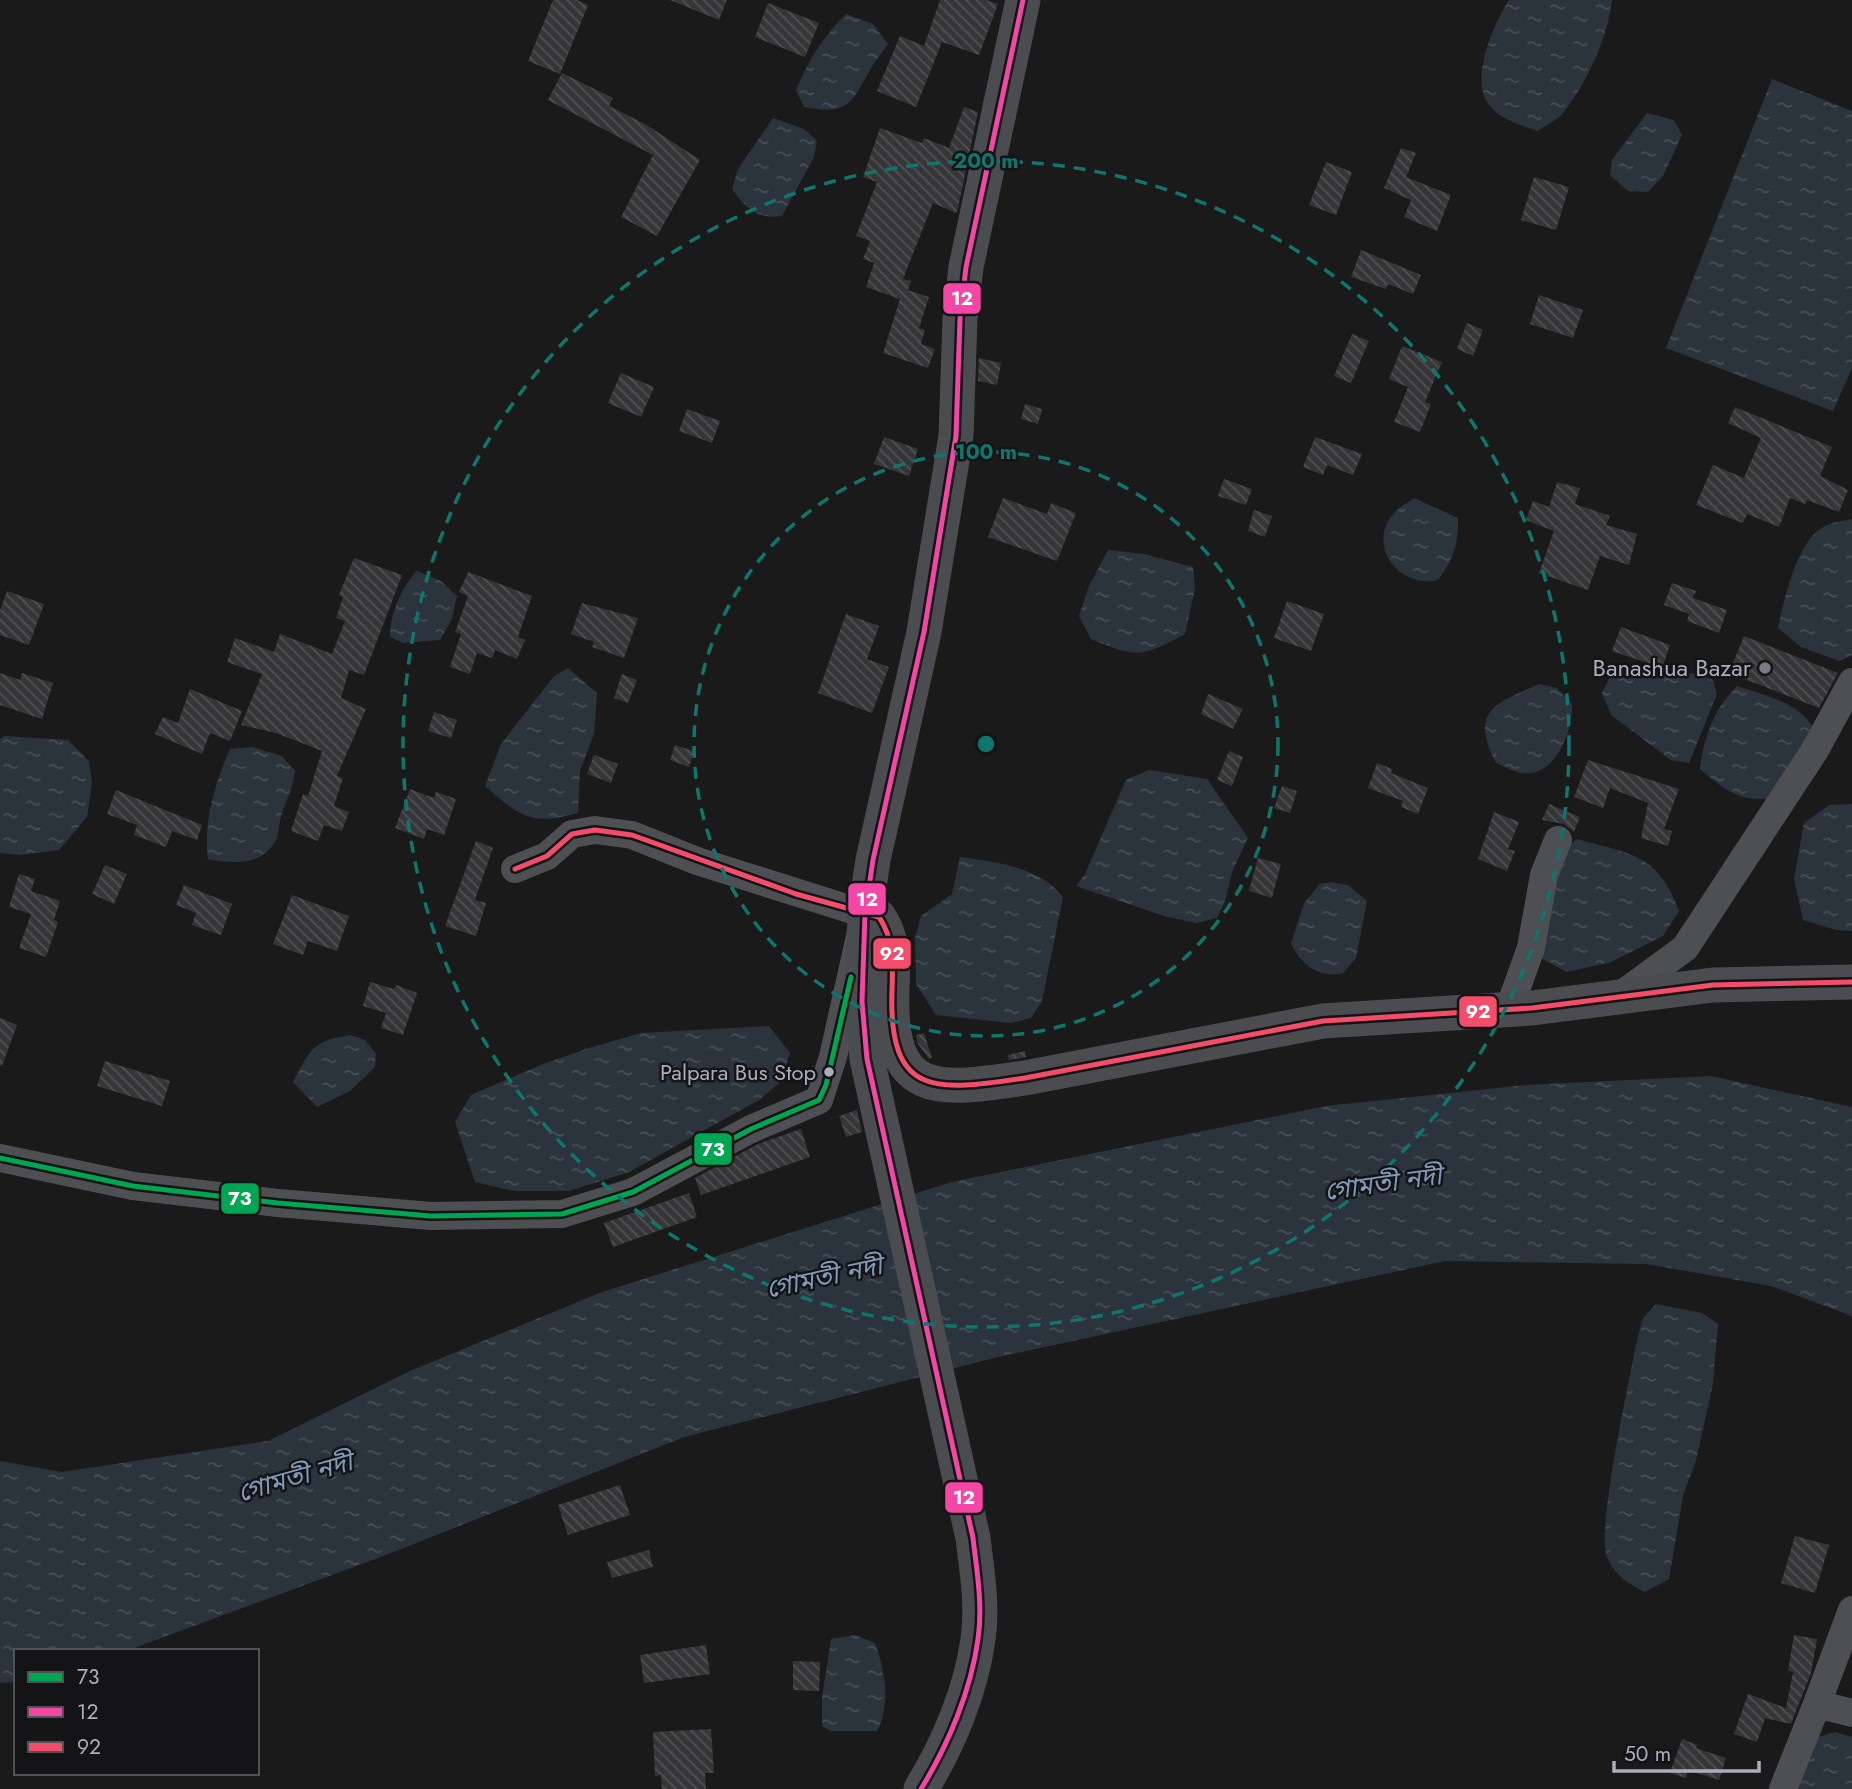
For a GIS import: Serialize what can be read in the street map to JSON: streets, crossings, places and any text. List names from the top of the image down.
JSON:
{
  "water": ["গোমতী নদী"],
  "places": ["Banashua Bazar", "Palpara Bus Stop"],
  "lines": ["transit line 12", "transit line 92", "transit line 73"],
  "legend": ["73", "12", "92"],
  "scale_bar": "50 m",
  "rings": ["200 m", "100 m"]
}
